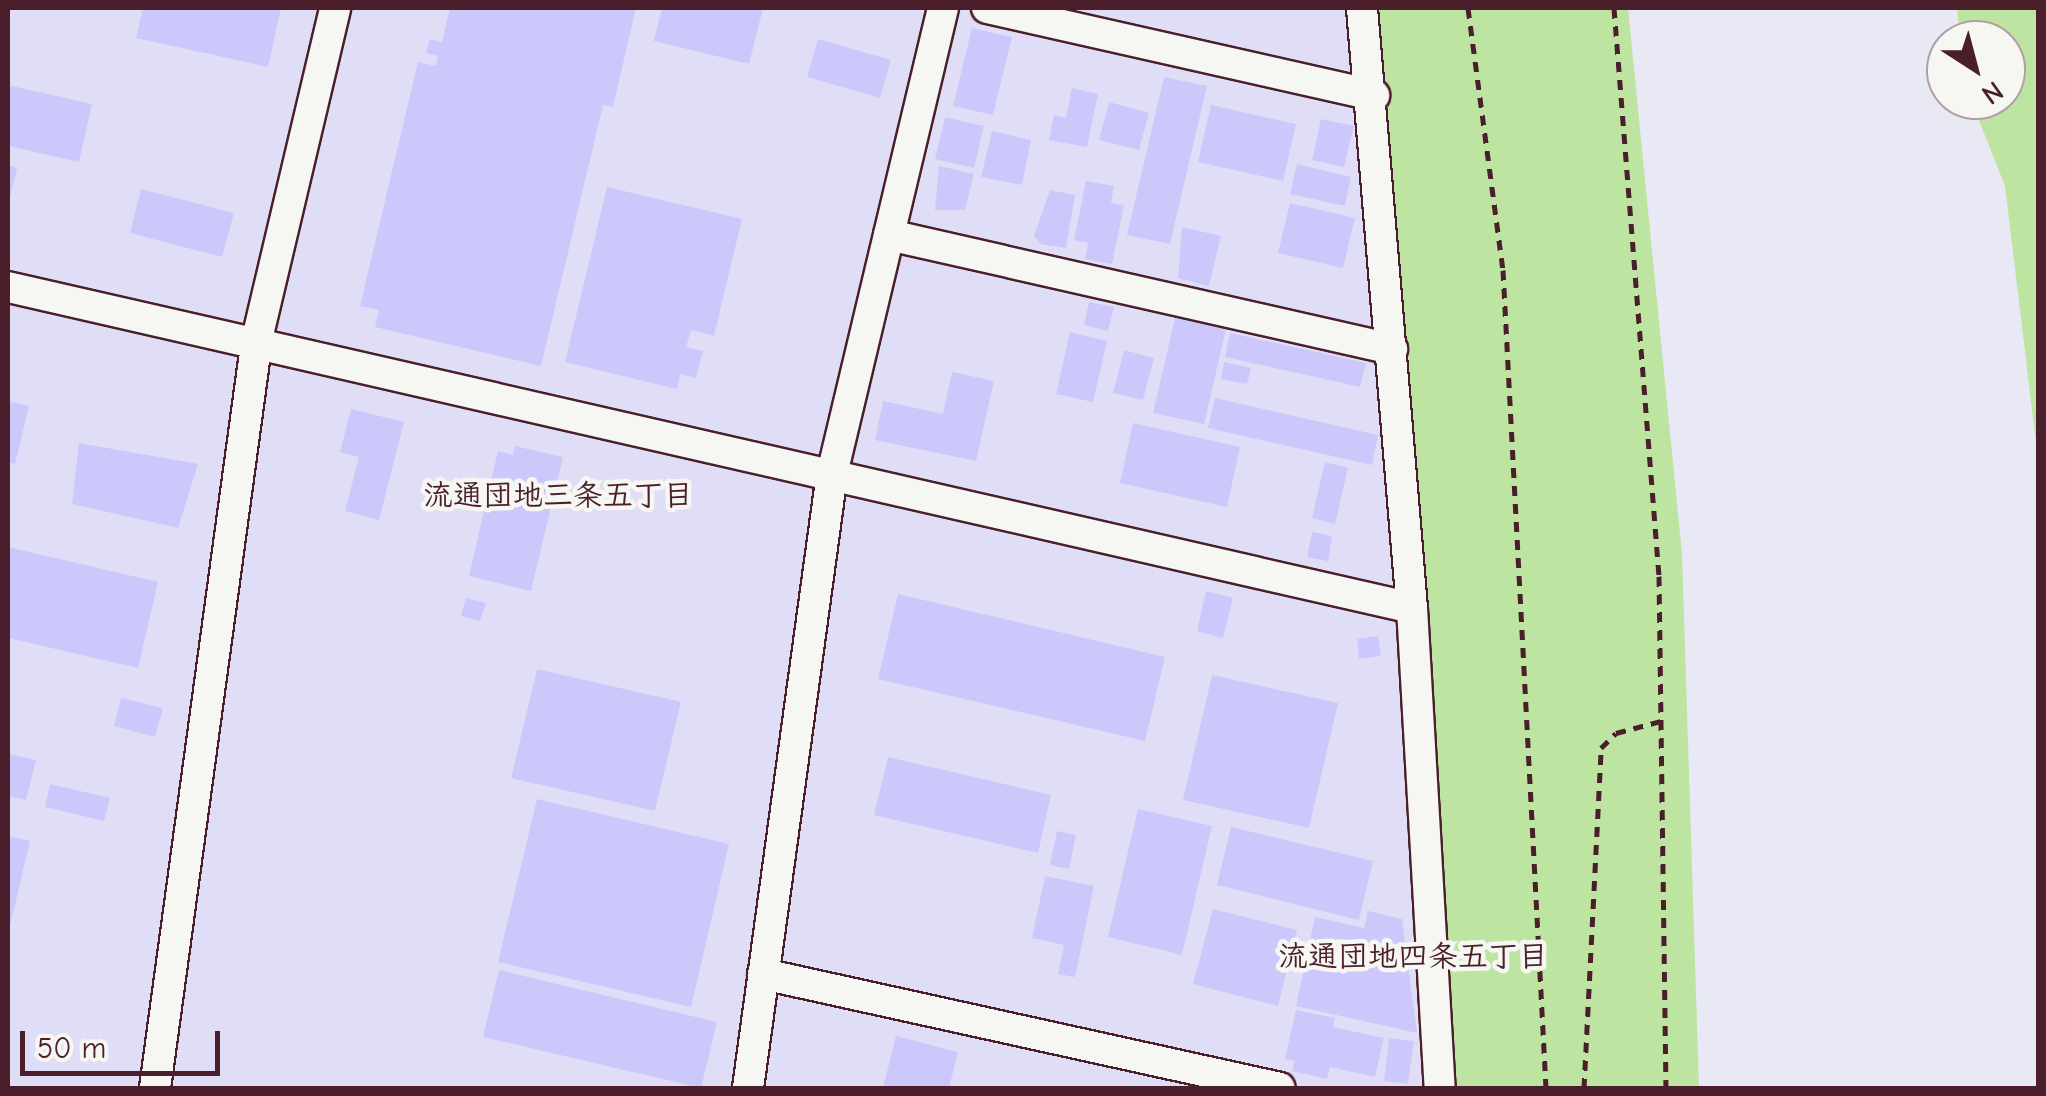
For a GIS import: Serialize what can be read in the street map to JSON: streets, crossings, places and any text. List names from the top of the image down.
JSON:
{
  "districts": ["流通団地三条五丁目", "流通団地四条五丁目"],
  "scale_bar": "50 m",
  "north": "bottom right"
}
